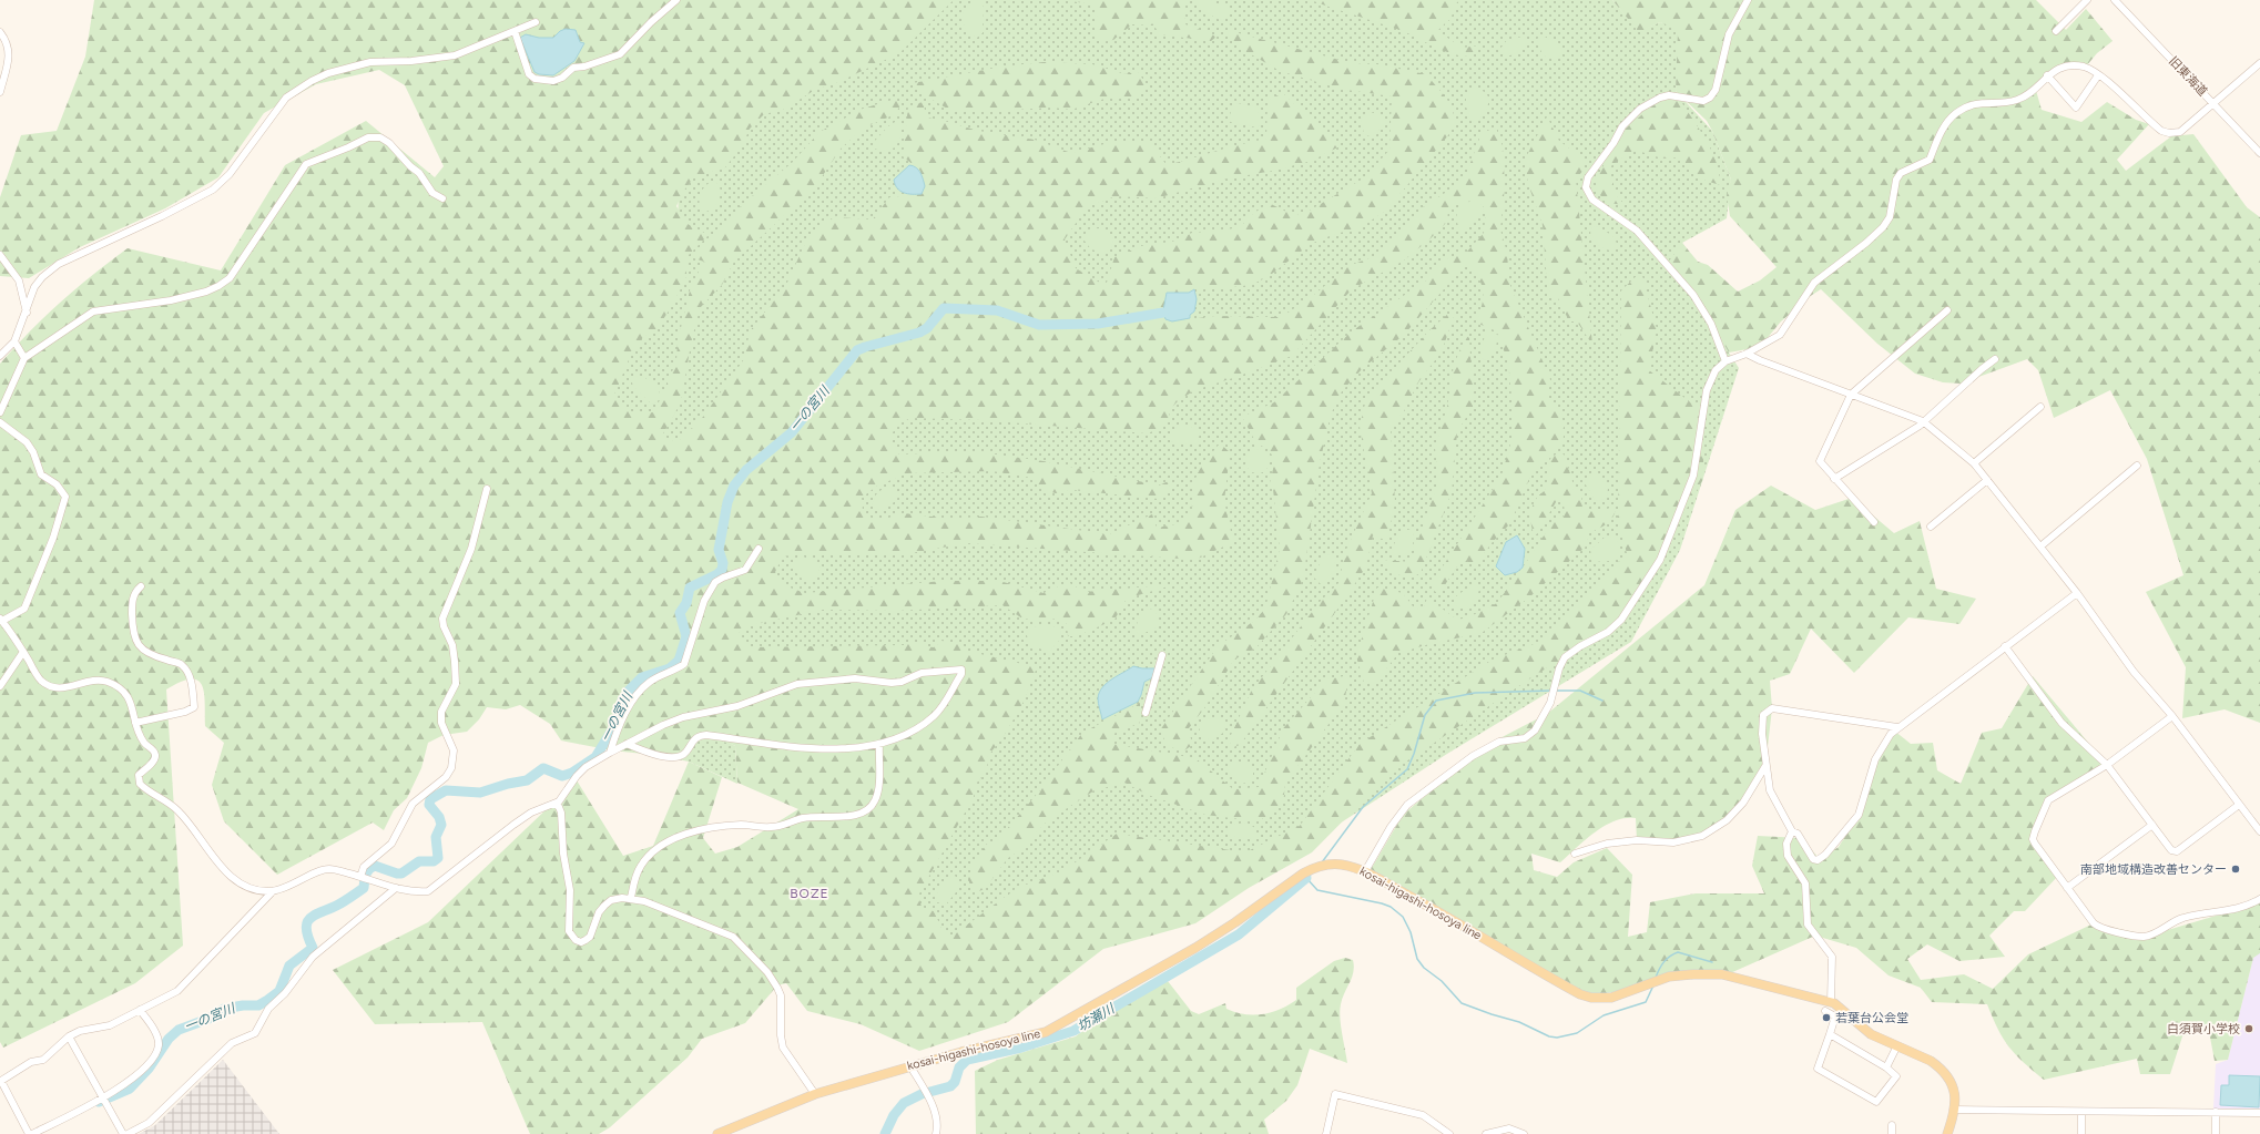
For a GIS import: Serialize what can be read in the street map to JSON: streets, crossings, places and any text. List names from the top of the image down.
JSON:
{
  "streets": {
    "main road": ["kosai-higashi-hosoya line"],
    "street": ["旧東海道"]
  },
  "districts": ["BOZE"],
  "water": ["一の宮川", "坊瀬川"],
  "places": ["南部地域構造改善センター", "若葉台公会堂", "白須賀小学校"]
}
